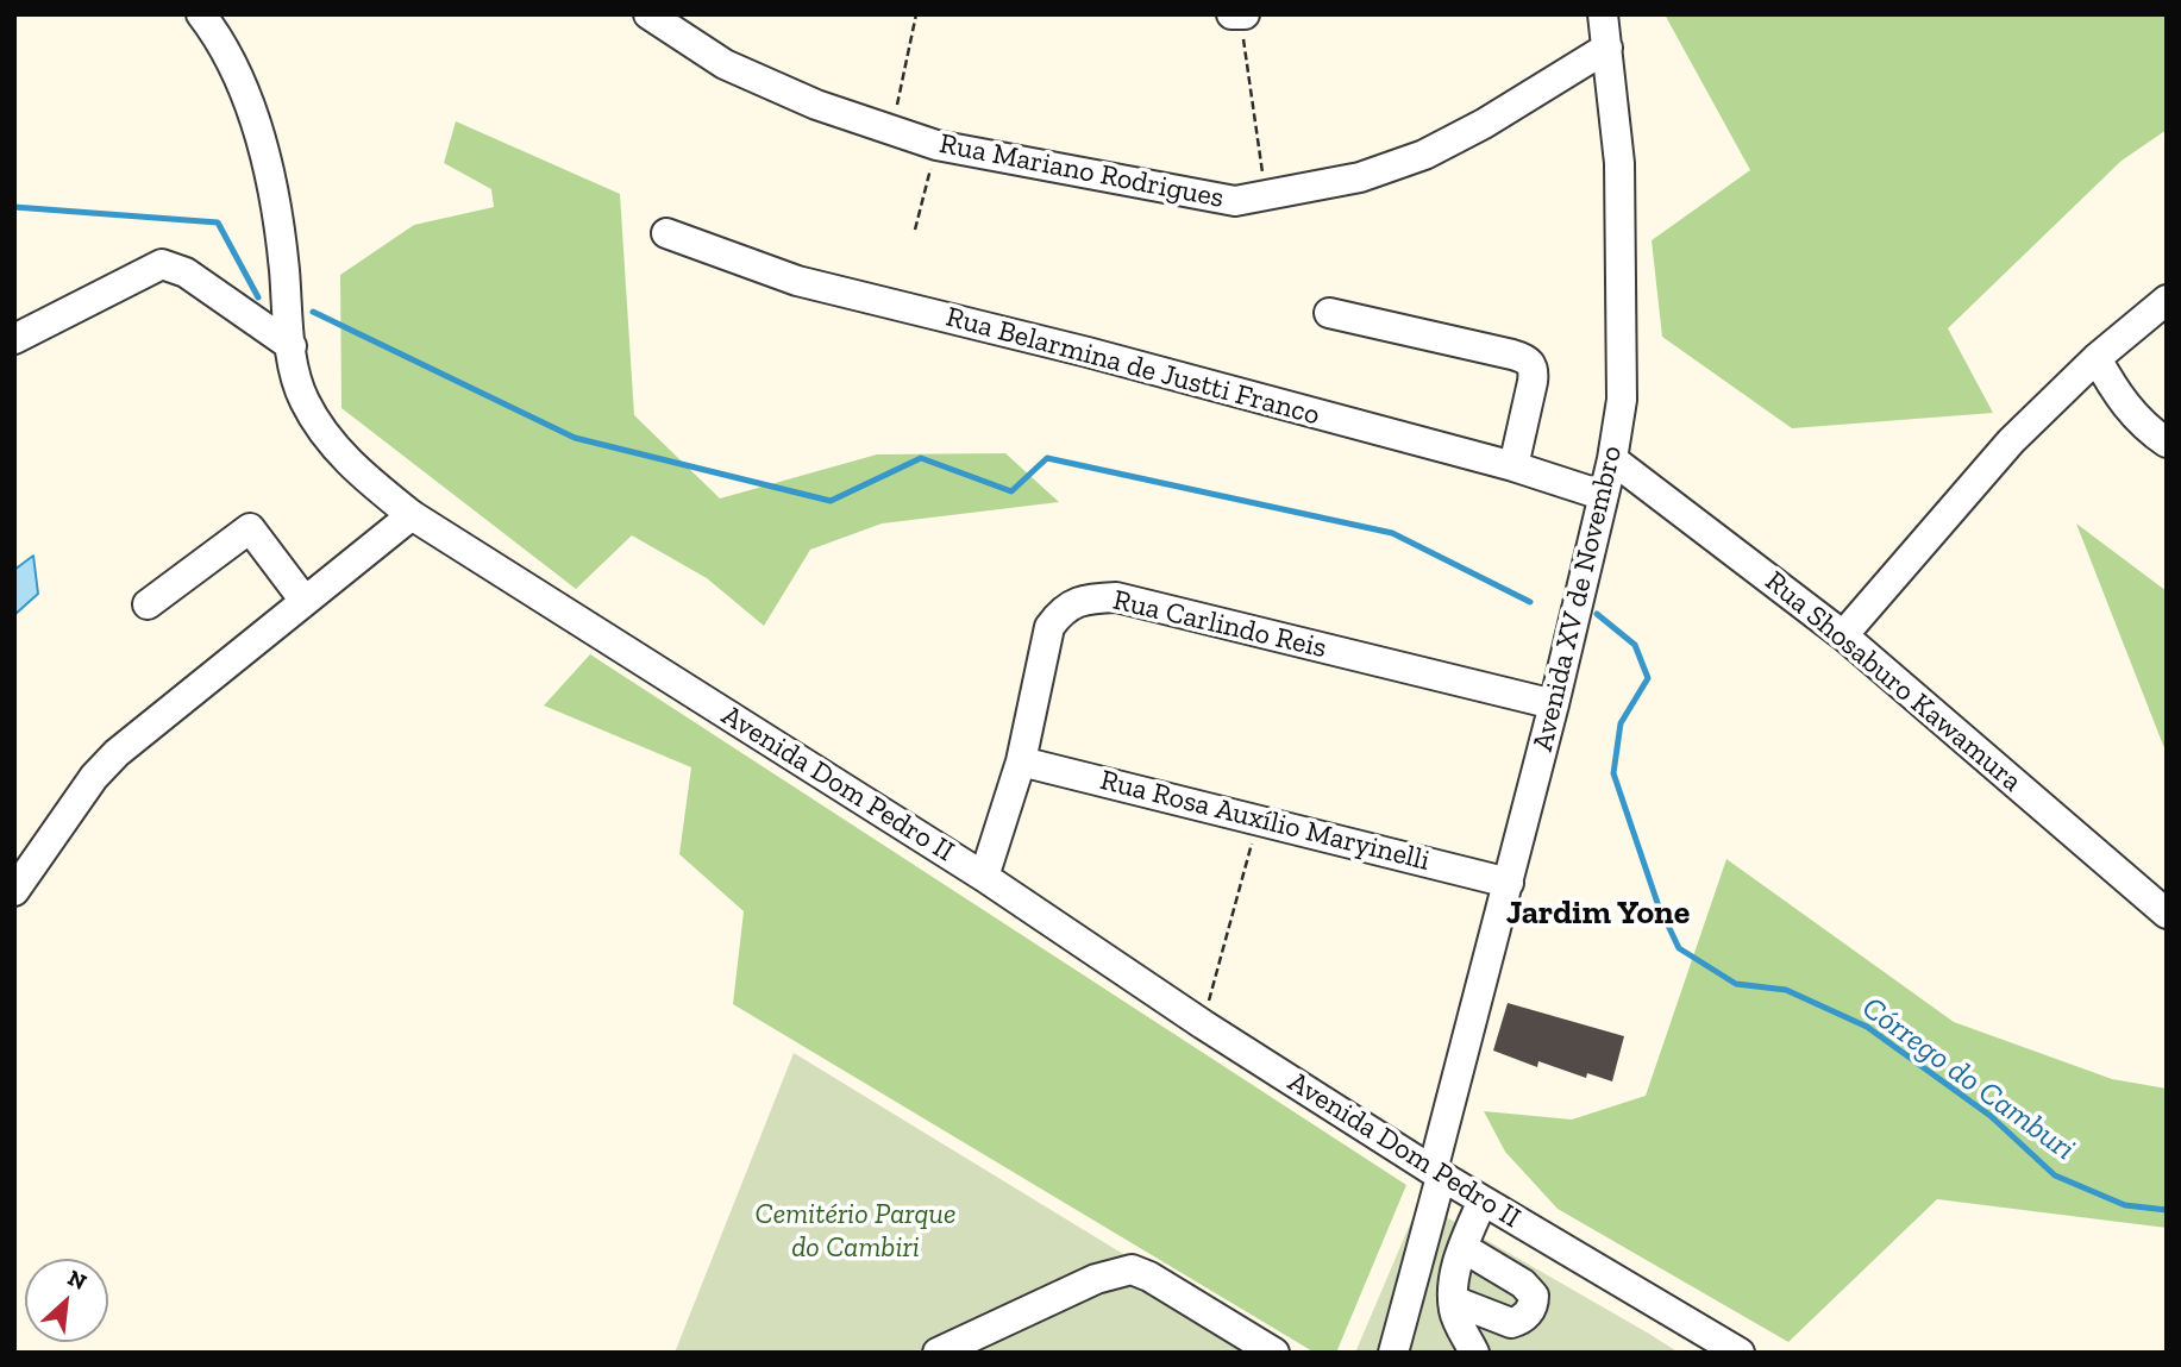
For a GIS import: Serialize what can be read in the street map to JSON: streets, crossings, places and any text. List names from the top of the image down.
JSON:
{
  "streets": {
    "street": [
      "Rua Mariano Rodrigues",
      "Rua Belarmina de Justti Franco",
      "Avenida XV de Novembro",
      "Rua Carlindo Reis",
      "Rua Shosaburo Kawamura",
      "Avenida Dom Pedro II",
      "Rua Rosa Auxílio Maryinelli"
    ]
  },
  "crossings": [
    ["Rua Mariano Rodrigues", "Avenida XV de Novembro"],
    ["Rua Belarmina de Justti Franco", "Avenida XV de Novembro"],
    ["Avenida XV de Novembro", "Rua Carlindo Reis"],
    ["Avenida XV de Novembro", "Rua Shosaburo Kawamura"],
    ["Avenida XV de Novembro", "Avenida Dom Pedro II"],
    ["Avenida XV de Novembro", "Rua Rosa Auxílio Maryinelli"],
    ["Rua Carlindo Reis", "Avenida Dom Pedro II"],
    ["Rua Carlindo Reis", "Rua Rosa Auxílio Maryinelli"]
  ],
  "districts": ["Jardim Yone"],
  "water": ["Córrego do Camburi"],
  "parks": ["Cemitério Parque do Cambiri"],
  "north": "top right"
}
